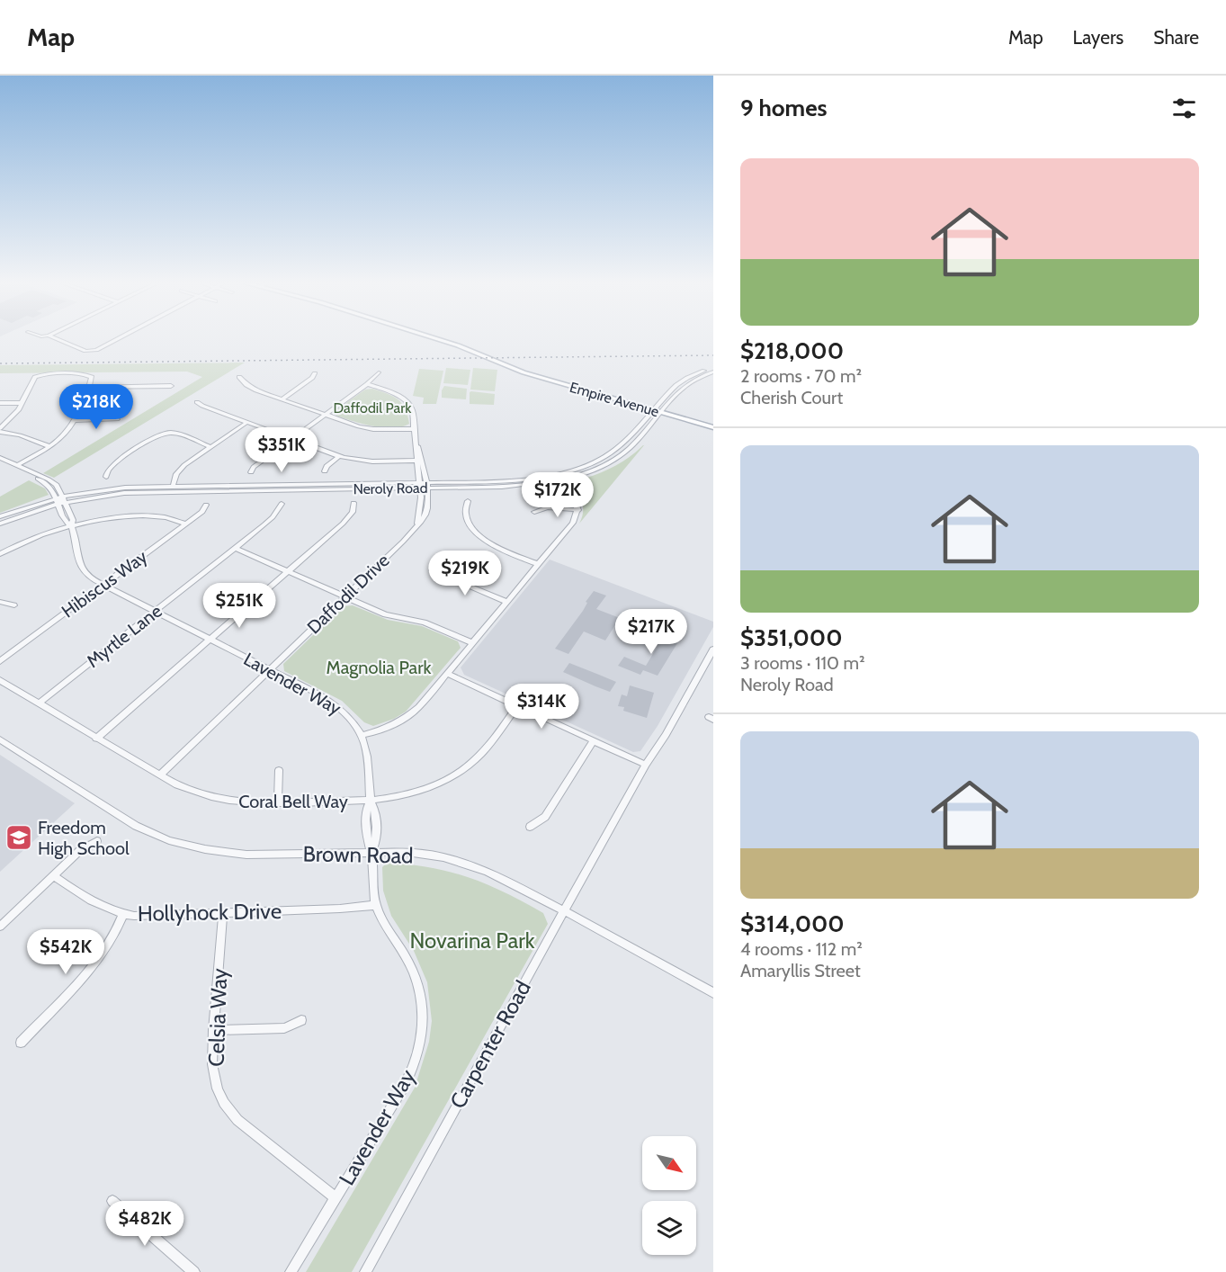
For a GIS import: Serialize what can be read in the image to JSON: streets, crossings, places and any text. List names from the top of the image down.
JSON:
{
  "streets": {
    "main road": ["Empire Avenue"],
    "street": [
      "Neroly Road",
      "Hibiscus Way",
      "Daffodil Drive",
      "Myrtle Lane",
      "Lavender Way",
      "Coral Bell Way",
      "Brown Road",
      "Hollyhock Drive",
      "Celsia Way",
      "Carpenter Road"
    ]
  },
  "crossings": [
    ["Empire Avenue", "Neroly Road"],
    ["Neroly Road", "Daffodil Drive"],
    ["Hibiscus Way", "Lavender Way"],
    ["Daffodil Drive", "Lavender Way"],
    ["Daffodil Drive", "Coral Bell Way"],
    ["Myrtle Lane", "Lavender Way"],
    ["Myrtle Lane", "Coral Bell Way"],
    ["Lavender Way", "Coral Bell Way"],
    ["Lavender Way", "Brown Road"],
    ["Lavender Way", "Hollyhock Drive"],
    ["Lavender Way", "Celsia Way"],
    ["Brown Road", "Carpenter Road"],
    ["Hollyhock Drive", "Celsia Way"]
  ],
  "parks": ["Daffodil Park", "Magnolia Park", "Novarina Park"],
  "places": {
    "school or university": ["Freedom High School"]
  },
  "north": "bottom right",
  "page": {
    "header": "Map",
    "nav": ["Map", "Layers", "Share"],
    "heading": "9 homes",
    "list": [
      {
        "name": "$218,000",
        "note": "2 rooms · 70 m² · Cherish Court"
      },
      {
        "name": "$351,000",
        "note": "3 rooms · 110 m² · Neroly Road"
      },
      {
        "name": "$314,000",
        "note": "4 rooms · 112 m² · Amaryllis Street"
      }
    ],
    "price": [
      "$218K",
      "$351K",
      "$172K",
      "$219K",
      "$251K",
      "$217K",
      "$314K",
      "$542K",
      "$482K"
    ]
  }
}
